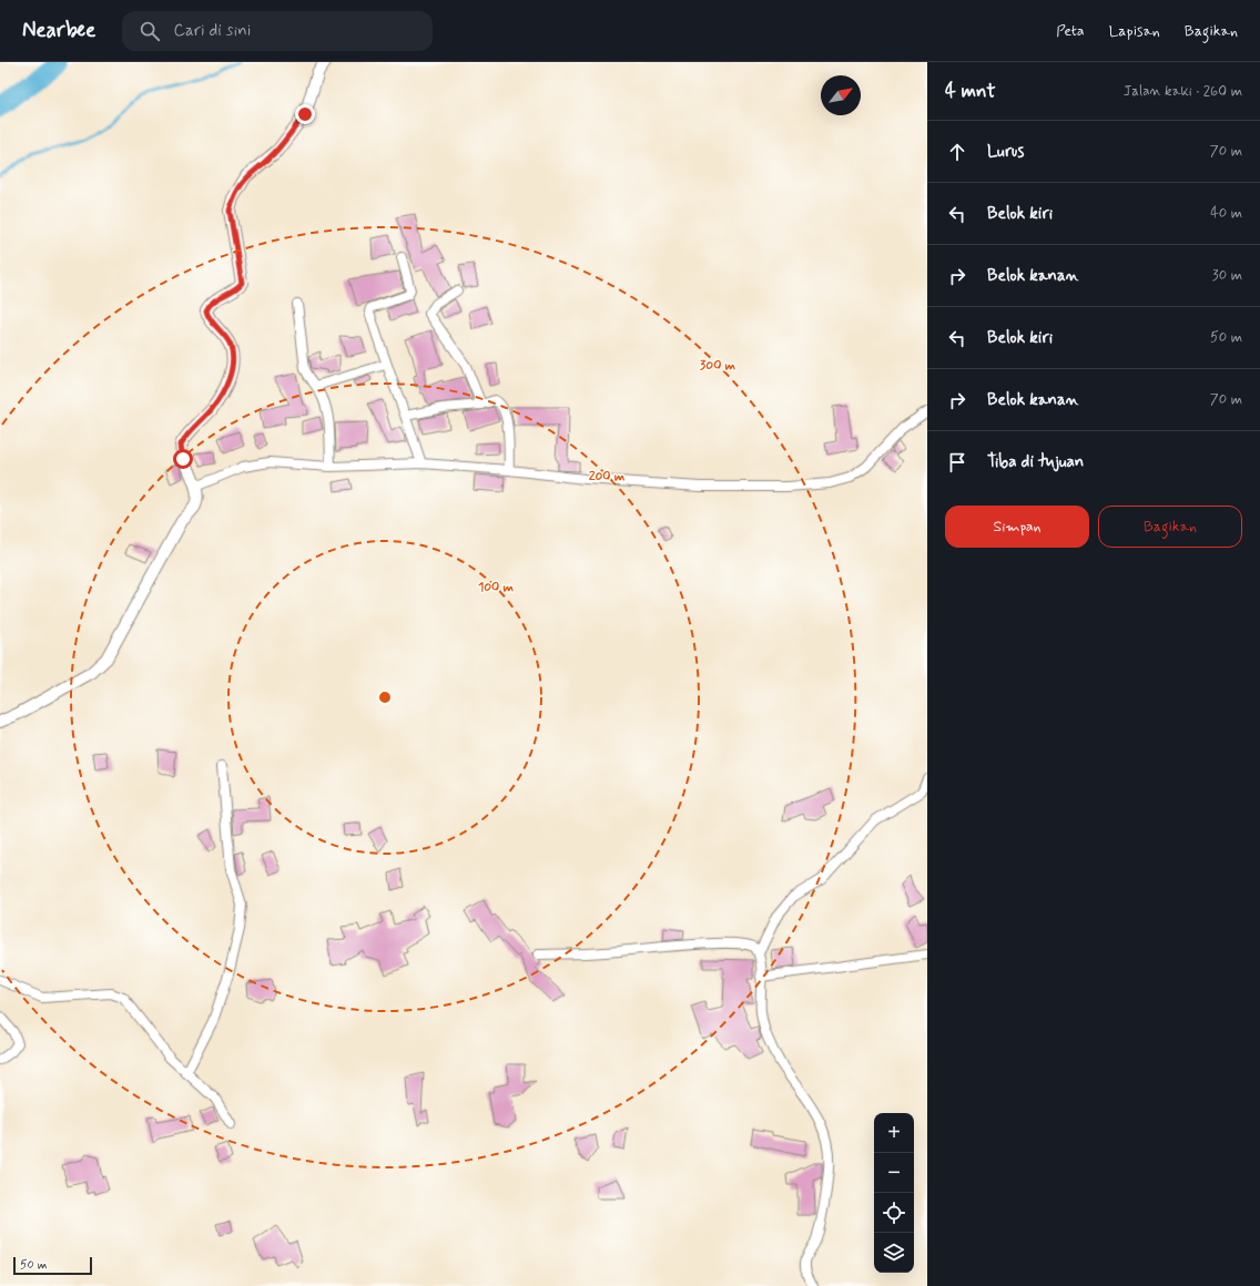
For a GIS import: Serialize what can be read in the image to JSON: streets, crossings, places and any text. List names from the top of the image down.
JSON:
{
  "scale_bar": "50 m",
  "north": "top right",
  "page": {
    "header": "Nearbee",
    "search": "Cari di sini",
    "nav": ["Peta", "Lapisan", "Bagikan"],
    "heading": ["4 mnt", "Jalan kaki · 260 m"],
    "list": [
      ["Lurus", "70 m"],
      ["Belok kiri", "40 m"],
      ["Belok kanan", "30 m"],
      ["Belok kiri", "50 m"],
      ["Belok kanan", "70 m"],
      "Tiba di tujuan"
    ],
    "buttons": ["Simpan", "Bagikan"],
    "map_buttons": ["+", "−"],
    "scale": "50 m"
  },
  "rings": ["300 m", "200 m", "100 m"]
}
